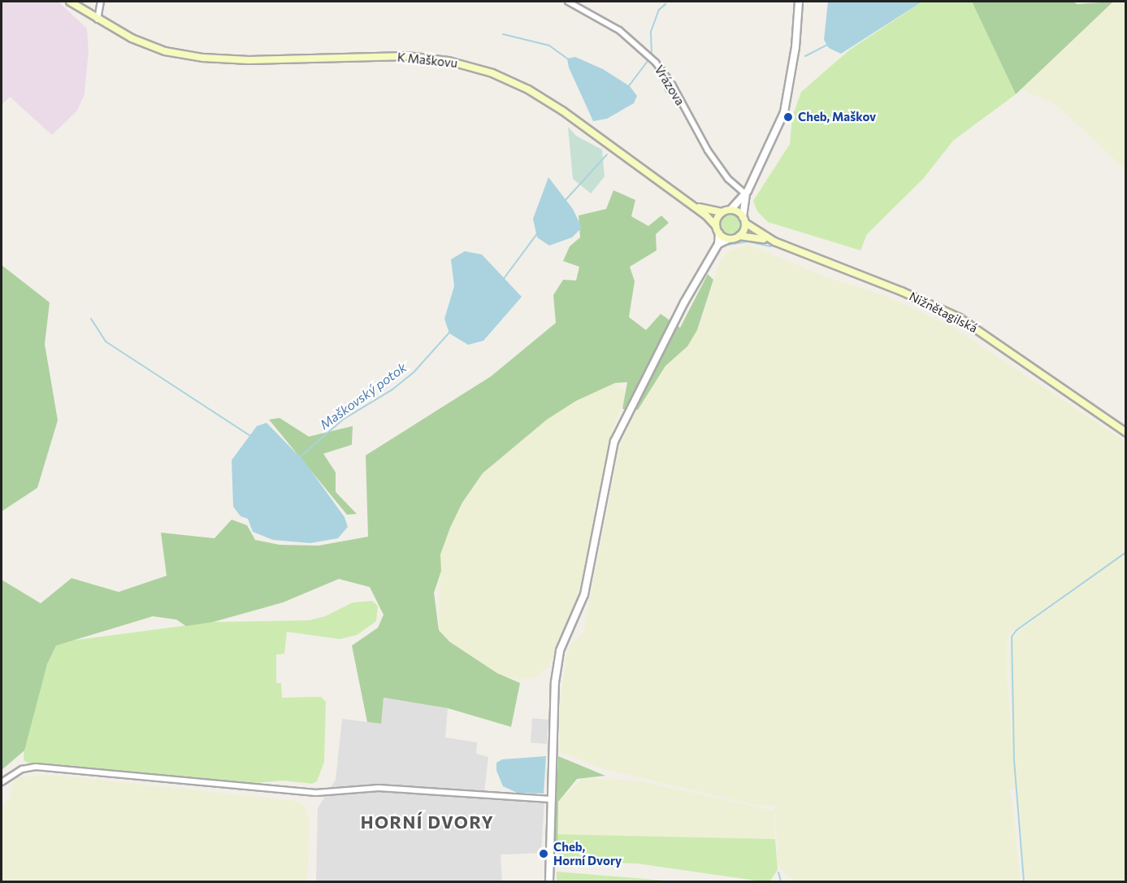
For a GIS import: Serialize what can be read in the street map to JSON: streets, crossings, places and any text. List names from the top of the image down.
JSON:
{
  "streets": {
    "main road": ["K Maškovu", "Nižnětagilská"],
    "street": ["Vrázova"]
  },
  "crossings": [
    ["K Maškovu", "Nižnětagilská"]
  ],
  "districts": ["HORNÍ DVORY"],
  "water": ["Maškovský potok"],
  "places": ["Cheb, Maškov", "Cheb, Horní Dvory"]
}
